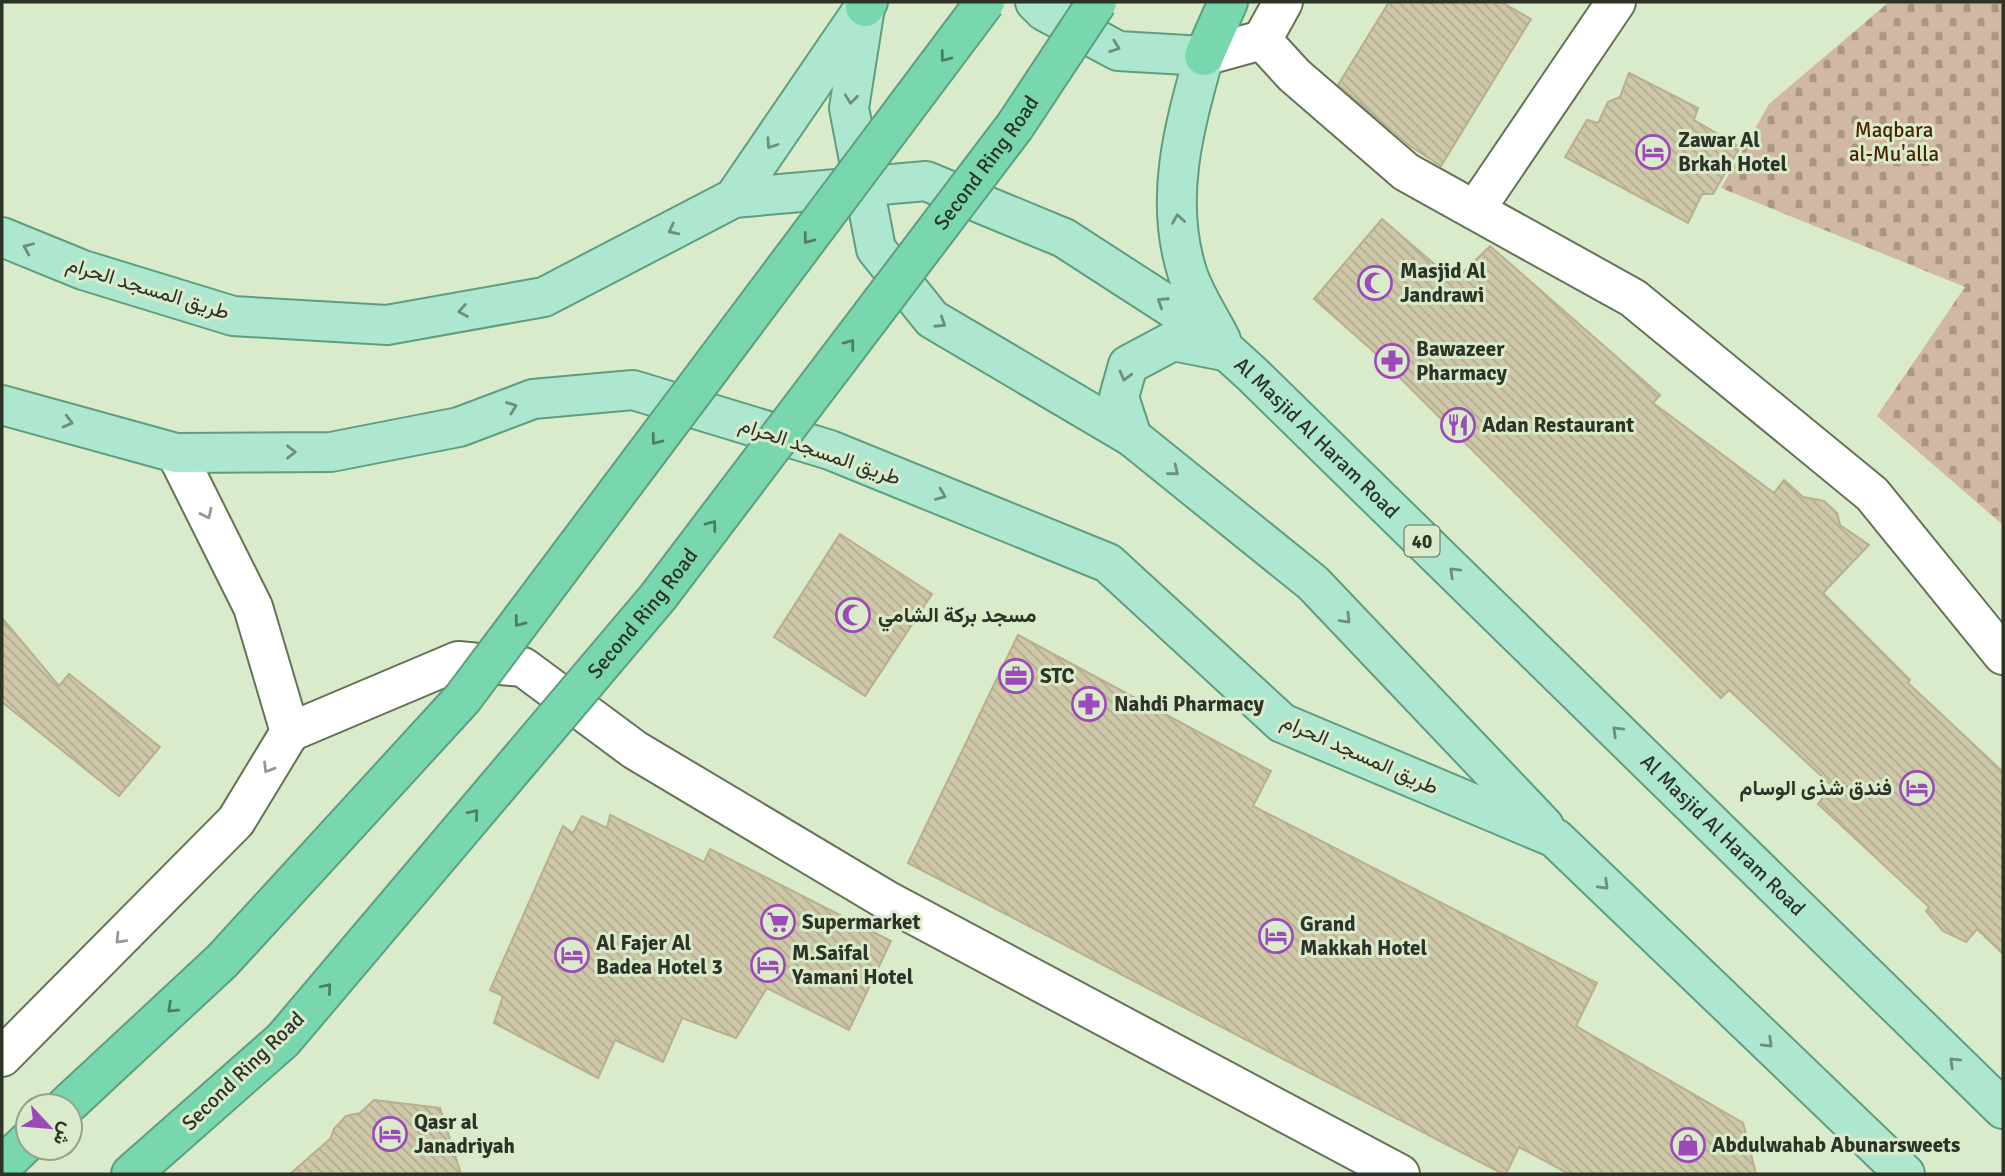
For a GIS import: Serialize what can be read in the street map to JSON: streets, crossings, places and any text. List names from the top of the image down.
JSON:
{
  "streets": {
    "highway": ["Second Ring Road"],
    "main road": ["طريق المسجد الحرام", "Al Masjid Al Haram Road", "40"]
  },
  "crossings": [
    ["طريق المسجد الحرام", "Al Masjid Al Haram Road"]
  ],
  "parks": ["Maqbara al-Mu'alla"],
  "places": {
    "hotel": [
      "Zawar Al Brkah Hotel",
      "فندق شذى الوسام",
      "Grand Makkah Hotel",
      "Al Fajer Al Badea Hotel 3",
      "M.Saifal Yamani Hotel",
      "Qasr al Janadriyah"
    ],
    "mosque": ["Masjid Al Jandrawi", "مسجد بركة الشامي"],
    "pharmacy": ["Bawazeer Pharmacy", "Nahdi Pharmacy"],
    "restaurant": ["Adan Restaurant"],
    "office": ["STC"],
    "supermarket": ["Supermarket"],
    "shop": ["Abdulwahab Abunarsweets"]
  },
  "north": "bottom right"
}
